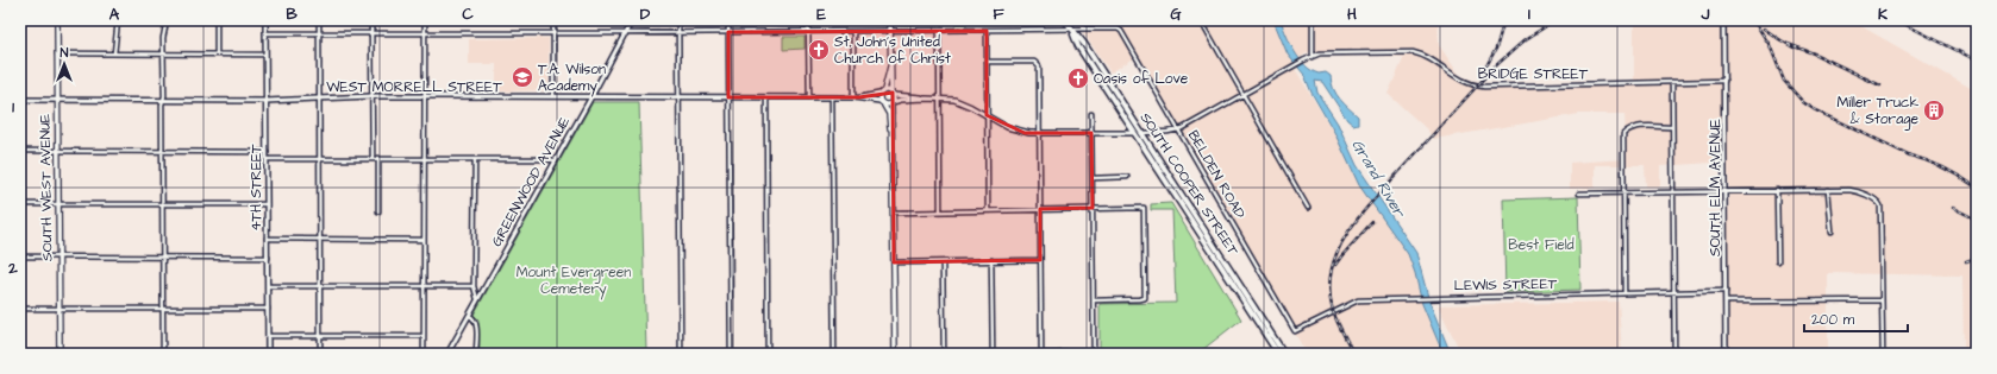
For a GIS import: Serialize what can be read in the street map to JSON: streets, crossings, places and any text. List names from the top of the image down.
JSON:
{
  "streets": {
    "main road": ["SOUTH COOPER STREET", "SOUTH WEST AVENUE"],
    "street": [
      "BRIDGE STREET",
      "WEST MORRELL STREET",
      "BELDEN ROAD",
      "GREENWOOD AVENUE",
      "4TH STREET",
      "SOUTH ELM AVENUE",
      "LEWIS STREET"
    ]
  },
  "crossings": [
    ["BRIDGE STREET", "BELDEN ROAD"],
    ["BRIDGE STREET", "SOUTH COOPER STREET"],
    ["BRIDGE STREET", "SOUTH ELM AVENUE"],
    ["WEST MORRELL STREET", "GREENWOOD AVENUE"],
    ["WEST MORRELL STREET", "SOUTH WEST AVENUE"],
    ["WEST MORRELL STREET", "4TH STREET"],
    ["BELDEN ROAD", "SOUTH COOPER STREET"],
    ["BELDEN ROAD", "LEWIS STREET"],
    ["SOUTH ELM AVENUE", "LEWIS STREET"]
  ],
  "water": ["Grand River"],
  "parks": ["Best Field", "Mount Evergreen Cemetery"],
  "places": {
    "church": ["St. John's United Church of Christ", "Oasis of Love"],
    "school or university": ["T.A. Wilson Academy"],
    "building": ["Miller Truck & Storage"]
  },
  "scale_bar": "200 m",
  "north": "top",
  "grid": {
    "columns": [
      "A",
      "B",
      "C",
      "D",
      "E",
      "F",
      "G",
      "H",
      "I",
      "J",
      "K"
    ],
    "rows": ["1", "2"]
  }
}
